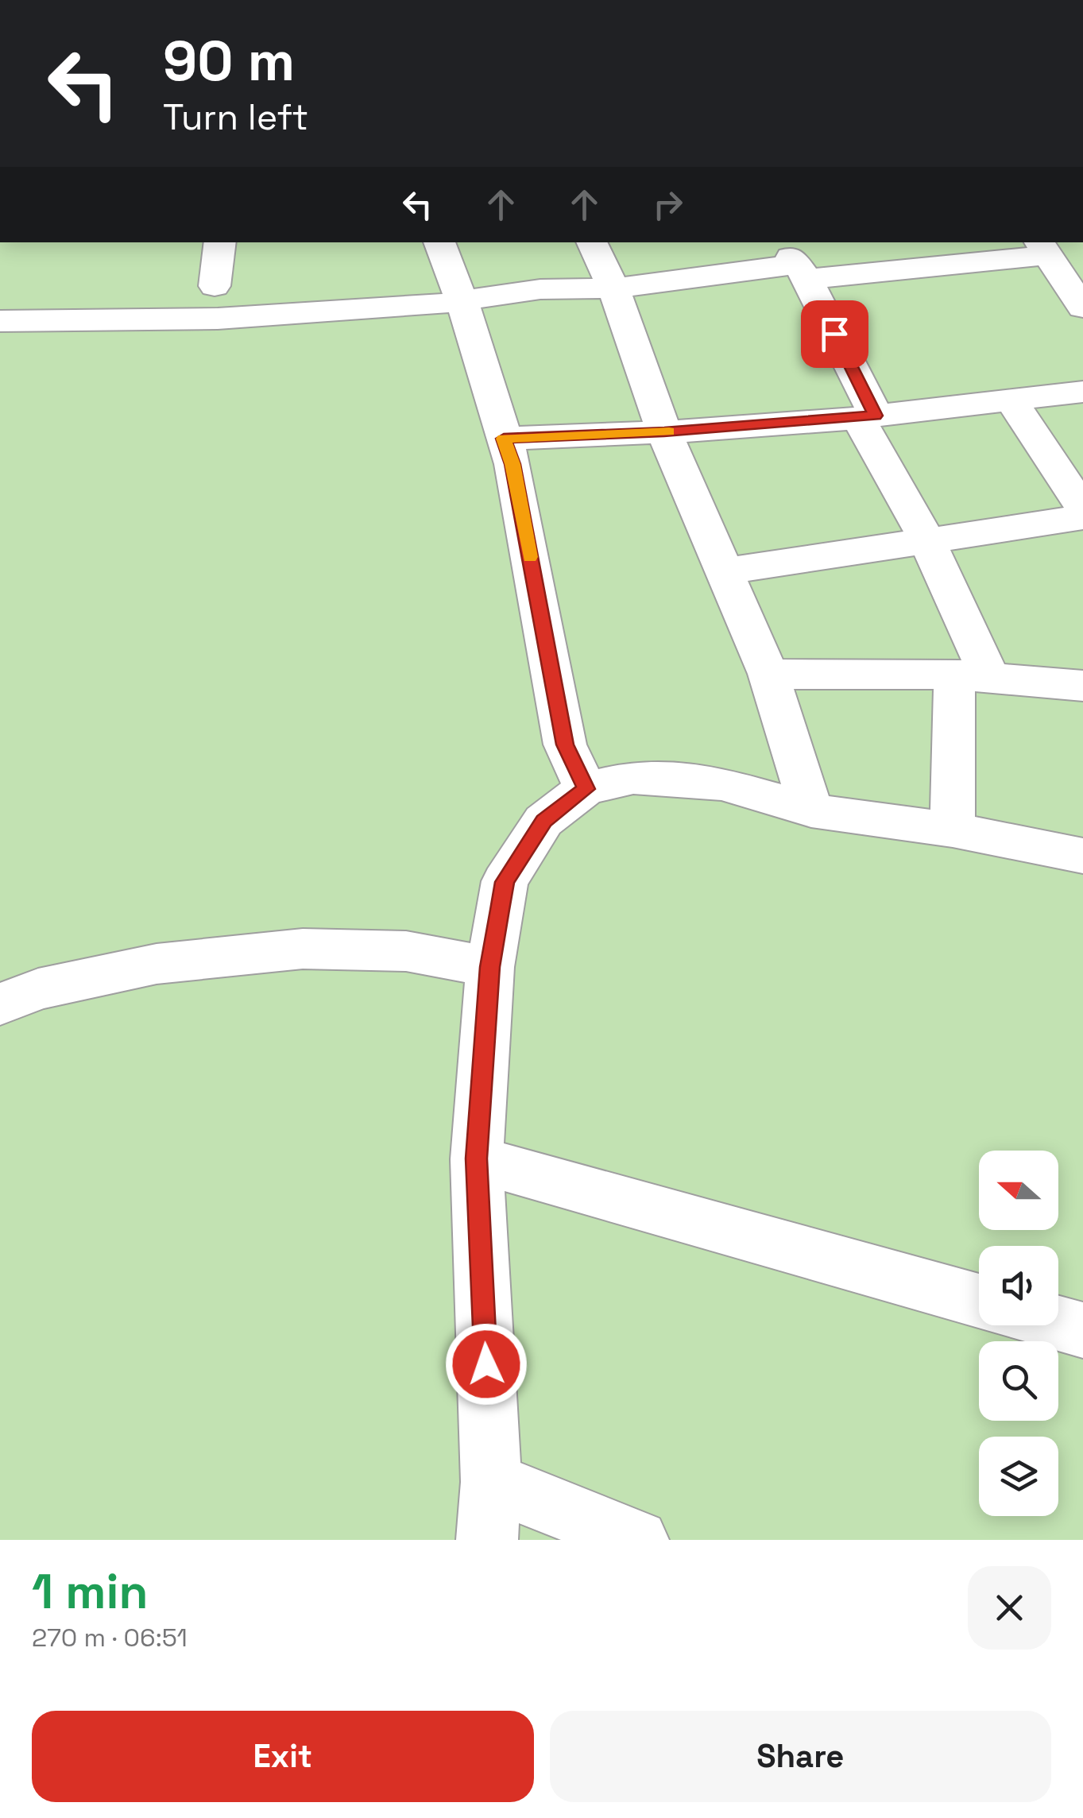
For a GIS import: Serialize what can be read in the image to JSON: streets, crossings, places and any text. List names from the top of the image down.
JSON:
{
  "north": "left",
  "page": {
    "turn": ["90 m", "Turn left"],
    "heading": ["1 min", "270 m · 06:51"],
    "buttons": ["Exit", "Share"]
  }
}
